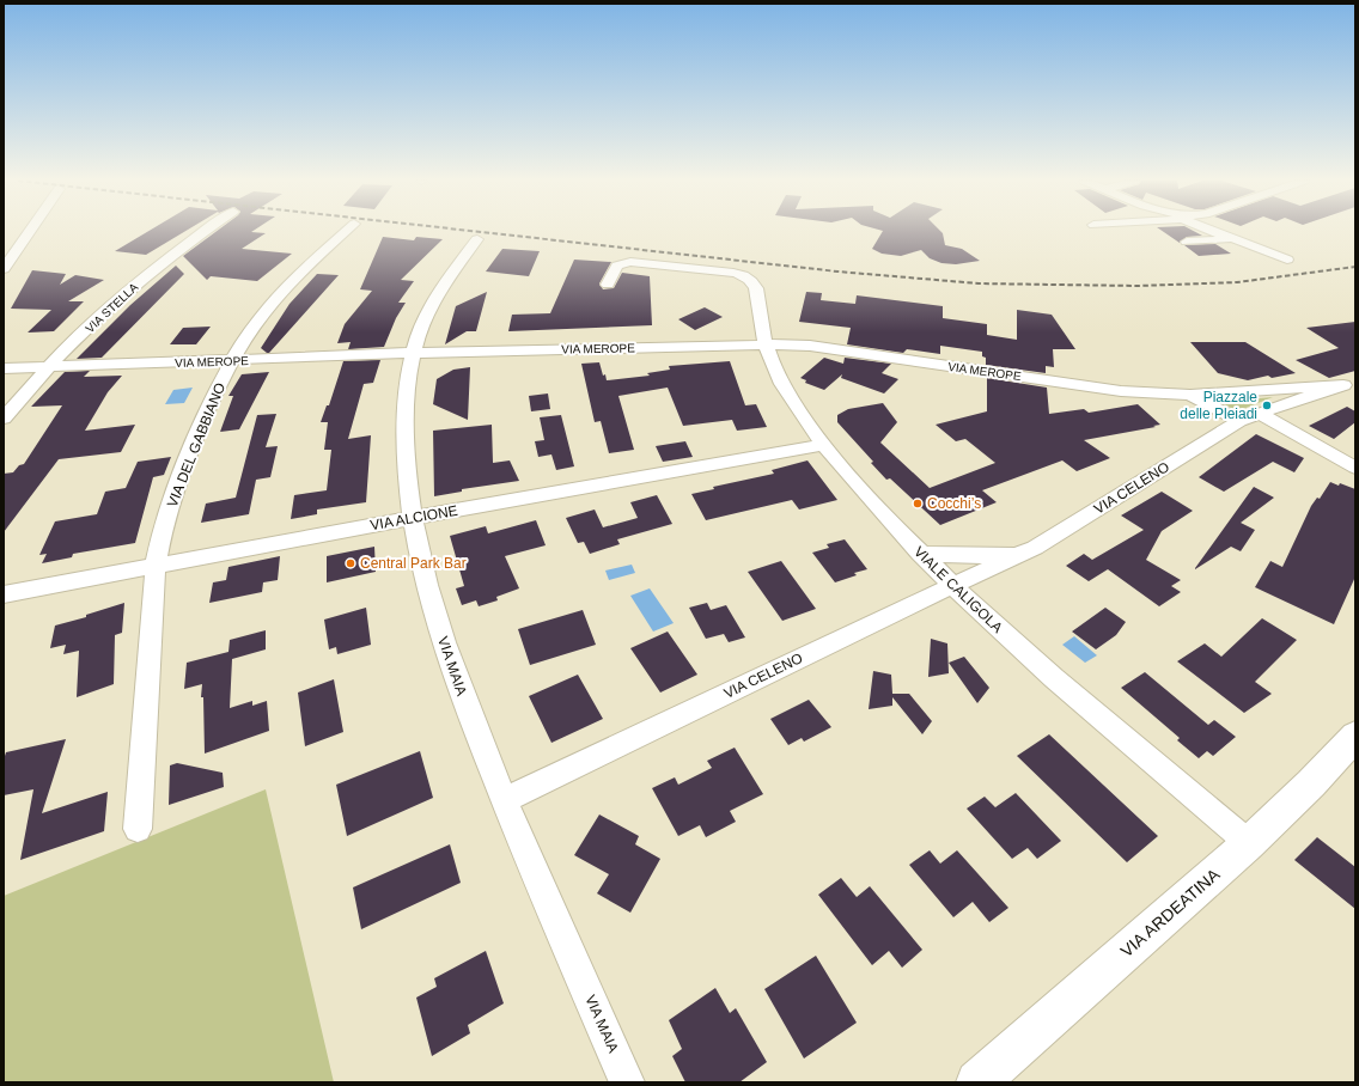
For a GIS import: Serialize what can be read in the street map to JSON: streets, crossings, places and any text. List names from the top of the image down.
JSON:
{
  "streets": {
    "main road": ["VIA ARDEATINA"],
    "street": [
      "VIA STELLA",
      "VIA MEROPE",
      "VIA DEL GABBIANO",
      "VIA CELENO",
      "VIA ALCIONE",
      "VIALE CALIGOLA",
      "VIA MAIA"
    ]
  },
  "crossings": [
    ["VIA STELLA", "VIA MEROPE"],
    ["VIA MEROPE", "VIA DEL GABBIANO"],
    ["VIA MEROPE", "VIALE CALIGOLA"],
    ["VIA MEROPE", "VIA MAIA"],
    ["VIA DEL GABBIANO", "VIA ALCIONE"],
    ["VIA CELENO", "VIALE CALIGOLA"],
    ["VIA CELENO", "VIA MAIA"],
    ["VIA ALCIONE", "VIALE CALIGOLA"],
    ["VIA ALCIONE", "VIA MAIA"],
    ["VIALE CALIGOLA", "VIA ARDEATINA"]
  ],
  "places": ["Piazzale delle Pleiadi", "Cocchi’s", "Central Park Bar"]
}
